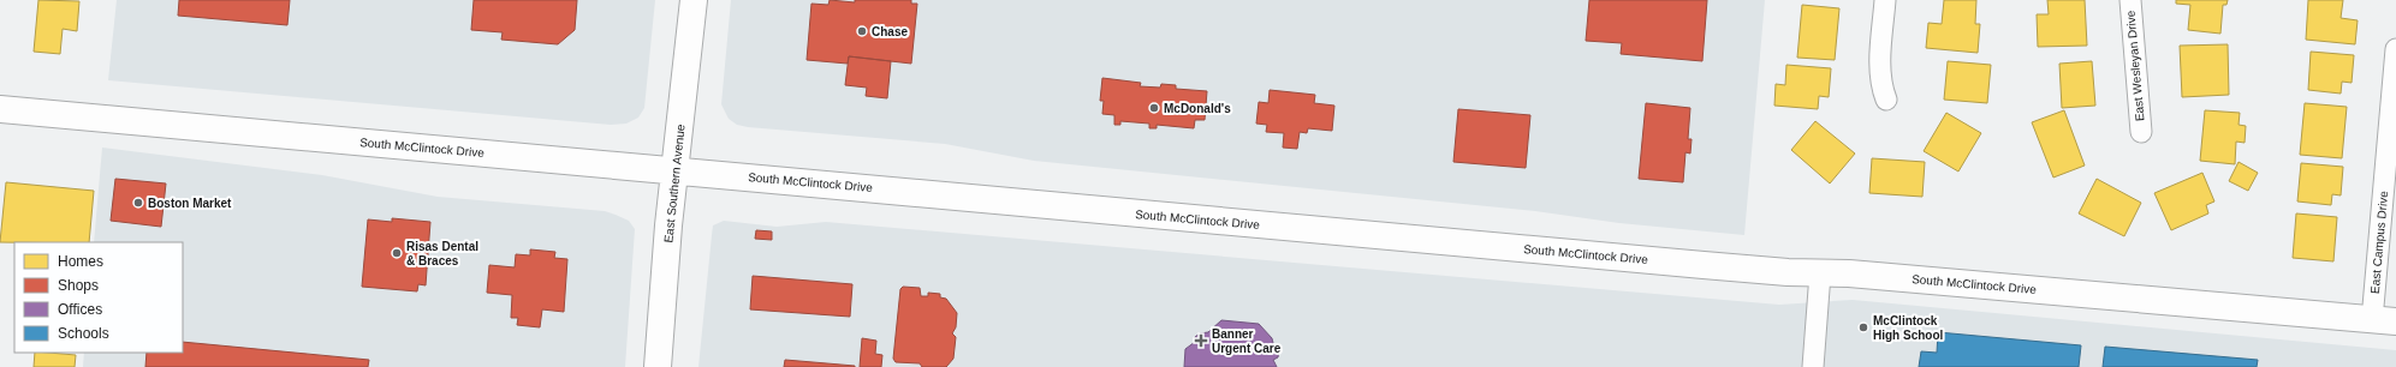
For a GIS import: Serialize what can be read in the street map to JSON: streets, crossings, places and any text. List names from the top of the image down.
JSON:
{
  "streets": {
    "main road": ["South McClintock Drive", "East Southern Avenue"],
    "street": ["East Wesleyan Drive", "East Campus Drive"]
  },
  "crossings": [
    ["South McClintock Drive", "East Southern Avenue"],
    ["South McClintock Drive", "East Campus Drive"]
  ],
  "places": {
    "other": [
      "Chase",
      "McDonald's",
      "Boston Market",
      "Risas Dental & Braces",
      "McClintock High School"
    ],
    "health": ["Banner Urgent Care"]
  },
  "legend": [
    "Homes",
    "Shops",
    "Offices",
    "Schools"
  ]
}
